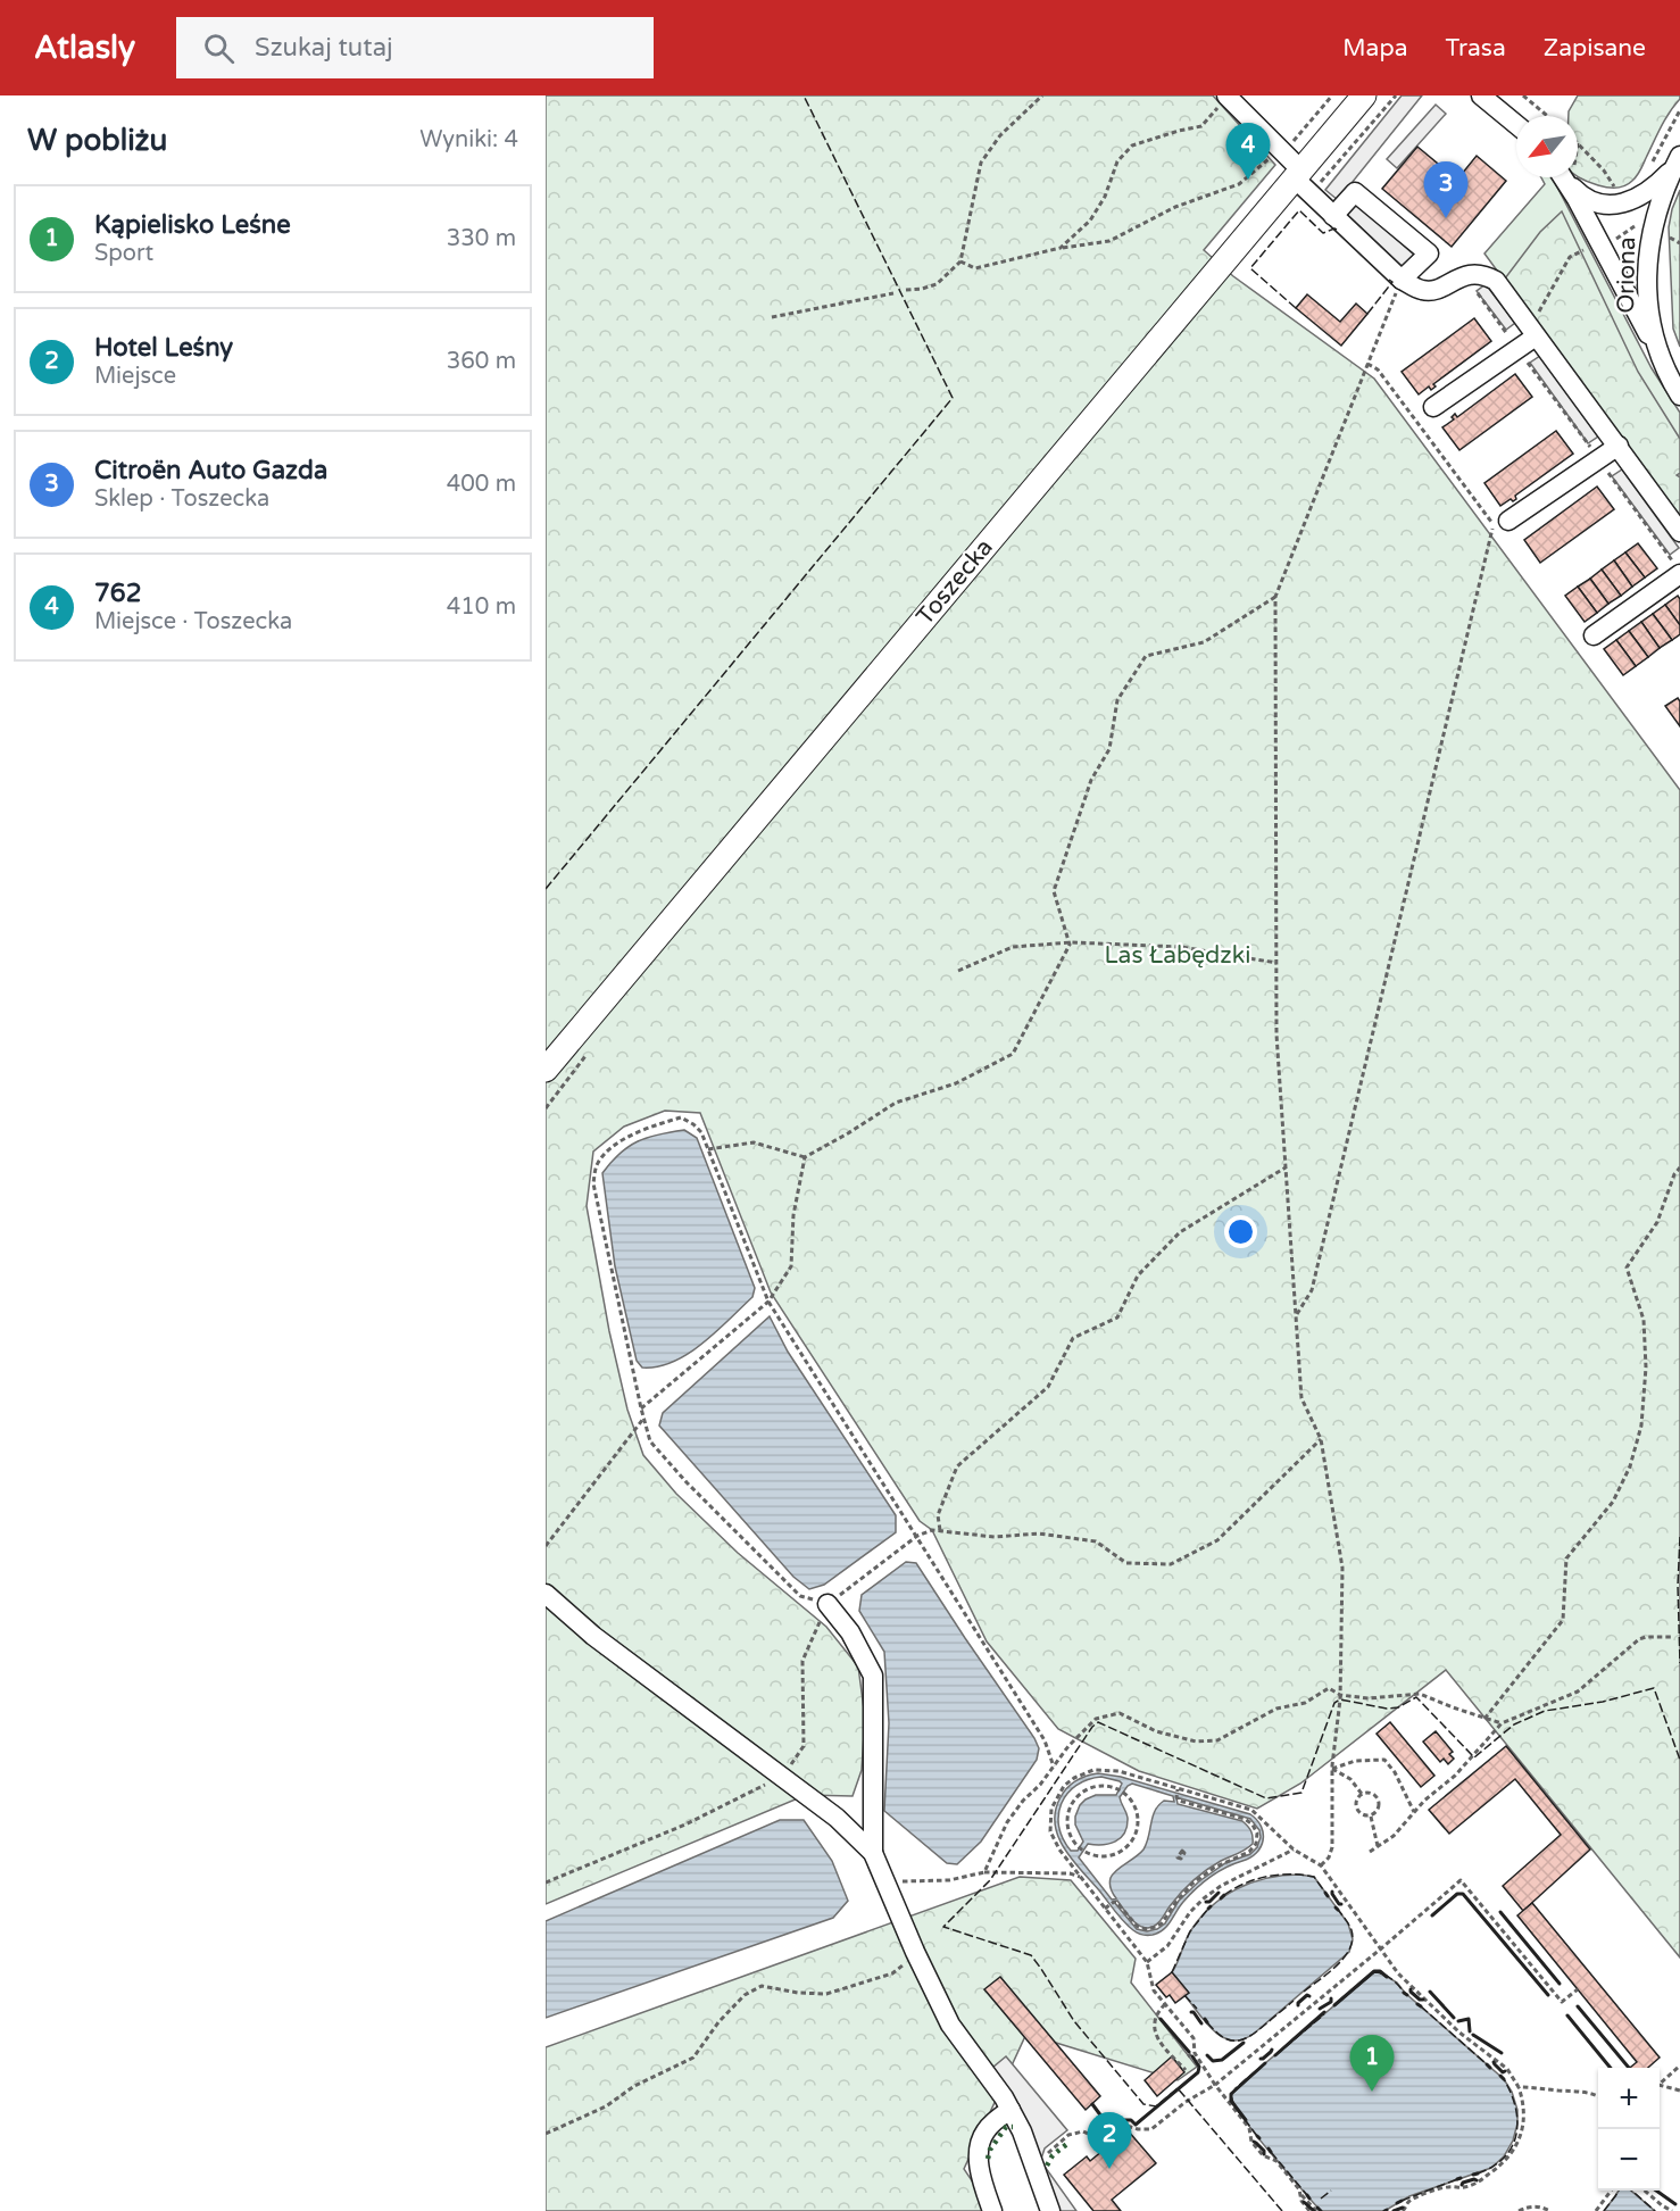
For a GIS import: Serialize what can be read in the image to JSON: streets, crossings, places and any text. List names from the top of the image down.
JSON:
{
  "streets": {
    "main road": ["Toszecka"],
    "street": ["Oriona"]
  },
  "parks": ["Las Łabędzki"],
  "north": "bottom left",
  "page": {
    "header": "Atlasly",
    "search": "Szukaj tutaj",
    "nav": ["Mapa", "Trasa", "Zapisane"],
    "heading": ["W pobliżu", "Wyniki: 4"],
    "pins": [
      "4",
      "3",
      "1",
      "2"
    ],
    "list": [
      {
        "mark": "1",
        "name": "Kąpielisko Leśne",
        "note": "Sport",
        "value": "330 m"
      },
      {
        "mark": "2",
        "name": "Hotel Leśny",
        "note": "Miejsce",
        "value": "360 m"
      },
      {
        "mark": "3",
        "name": "Citroën Auto Gazda",
        "note": "Sklep · Toszecka",
        "value": "400 m"
      },
      {
        "mark": "4",
        "name": "762",
        "note": "Miejsce · Toszecka",
        "value": "410 m"
      }
    ],
    "map_buttons": ["+", "−"]
  }
}
